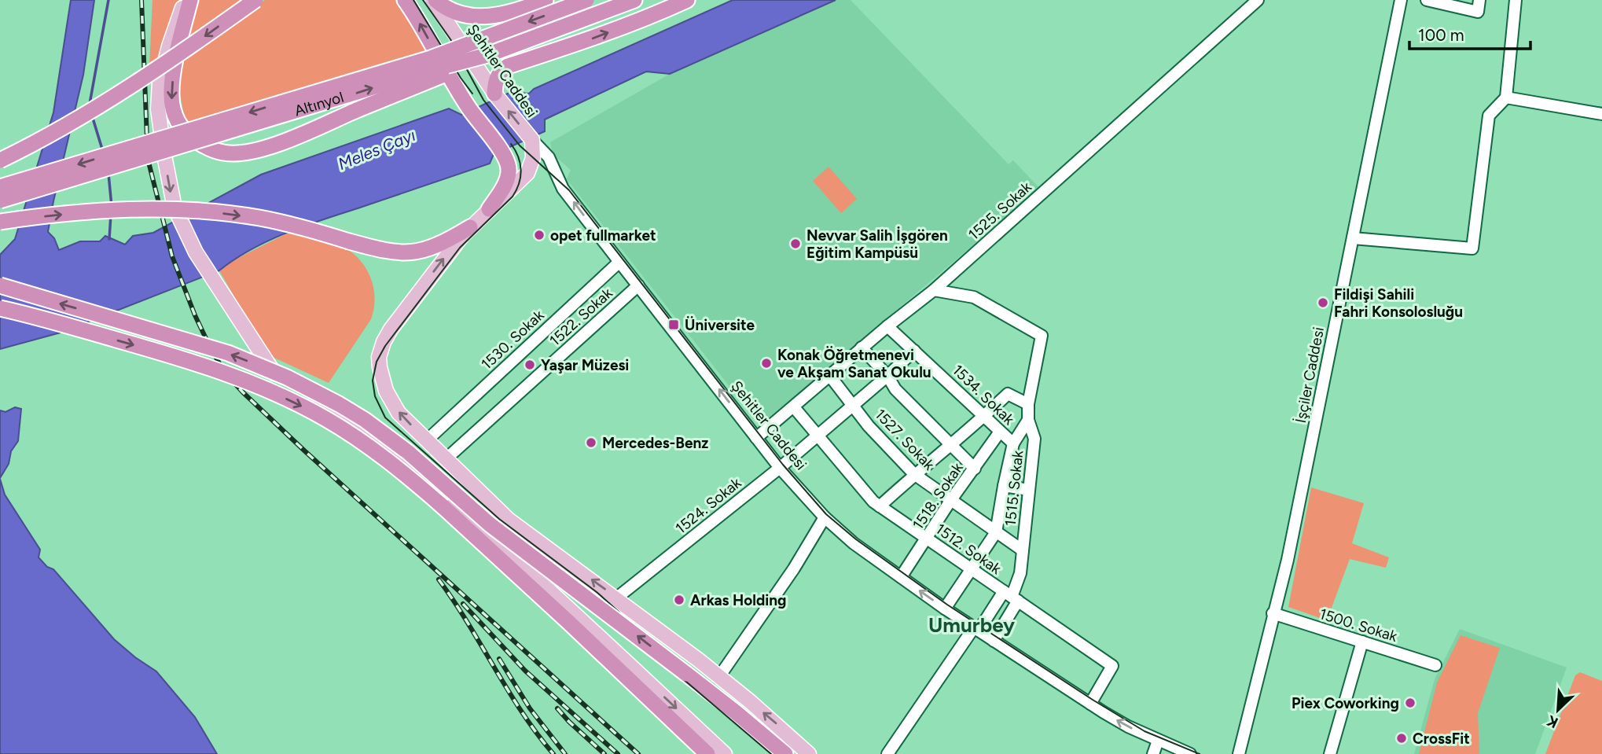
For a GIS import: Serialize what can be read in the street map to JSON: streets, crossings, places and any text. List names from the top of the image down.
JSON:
{
  "streets": {
    "highway": ["Altınyol"],
    "main road": ["Şehitler Caddesi"],
    "street": [
      "1525. Sokak",
      "1522. Sokak",
      "1530. Sokak",
      "İşçiler Caddesi",
      "1534. Sokak",
      "1527. Sokak",
      "1515. Sokak",
      "1518. Sokak",
      "1524. Sokak",
      "1512. Sokak",
      "1500. Sokak"
    ]
  },
  "crossings": [
    ["Şehitler Caddesi", "1525. Sokak"],
    ["Şehitler Caddesi", "1522. Sokak"],
    ["Şehitler Caddesi", "1530. Sokak"],
    ["Şehitler Caddesi", "1515. Sokak"],
    ["Şehitler Caddesi", "1518. Sokak"],
    ["Şehitler Caddesi", "1524. Sokak"],
    ["Şehitler Caddesi", "1512. Sokak"],
    ["1525. Sokak", "1534. Sokak"],
    ["1525. Sokak", "1527. Sokak"],
    ["1525. Sokak", "1515. Sokak"],
    ["1525. Sokak", "1512. Sokak"],
    ["İşçiler Caddesi", "1500. Sokak"],
    ["1534. Sokak", "1515. Sokak"],
    ["1534. Sokak", "1518. Sokak"],
    ["1534. Sokak", "1524. Sokak"],
    ["1527. Sokak", "1515. Sokak"],
    ["1527. Sokak", "1518. Sokak"],
    ["1527. Sokak", "1524. Sokak"],
    ["1515. Sokak", "1512. Sokak"],
    ["1518. Sokak", "1512. Sokak"],
    ["1524. Sokak", "1512. Sokak"]
  ],
  "one_way": ["Şehitler Caddesi"],
  "districts": ["Umurbey"],
  "water": ["Meles Çayı"],
  "places": {
    "other": [
      "opet fullmarket",
      "Nevvar Salih İşgören Eğitim Kampüsü",
      "Fildişi Sahili Fahri Konsolosluğu",
      "Konak Öğretmenevi ve Akşam Sanat Okulu",
      "Yaşar Müzesi",
      "Mercedes-Benz",
      "Arkas Holding",
      "Piex Coworking",
      "CrossFit"
    ],
    "transit": ["Üniversite"]
  },
  "scale_bar": "100 m",
  "north": "bottom left"
}
